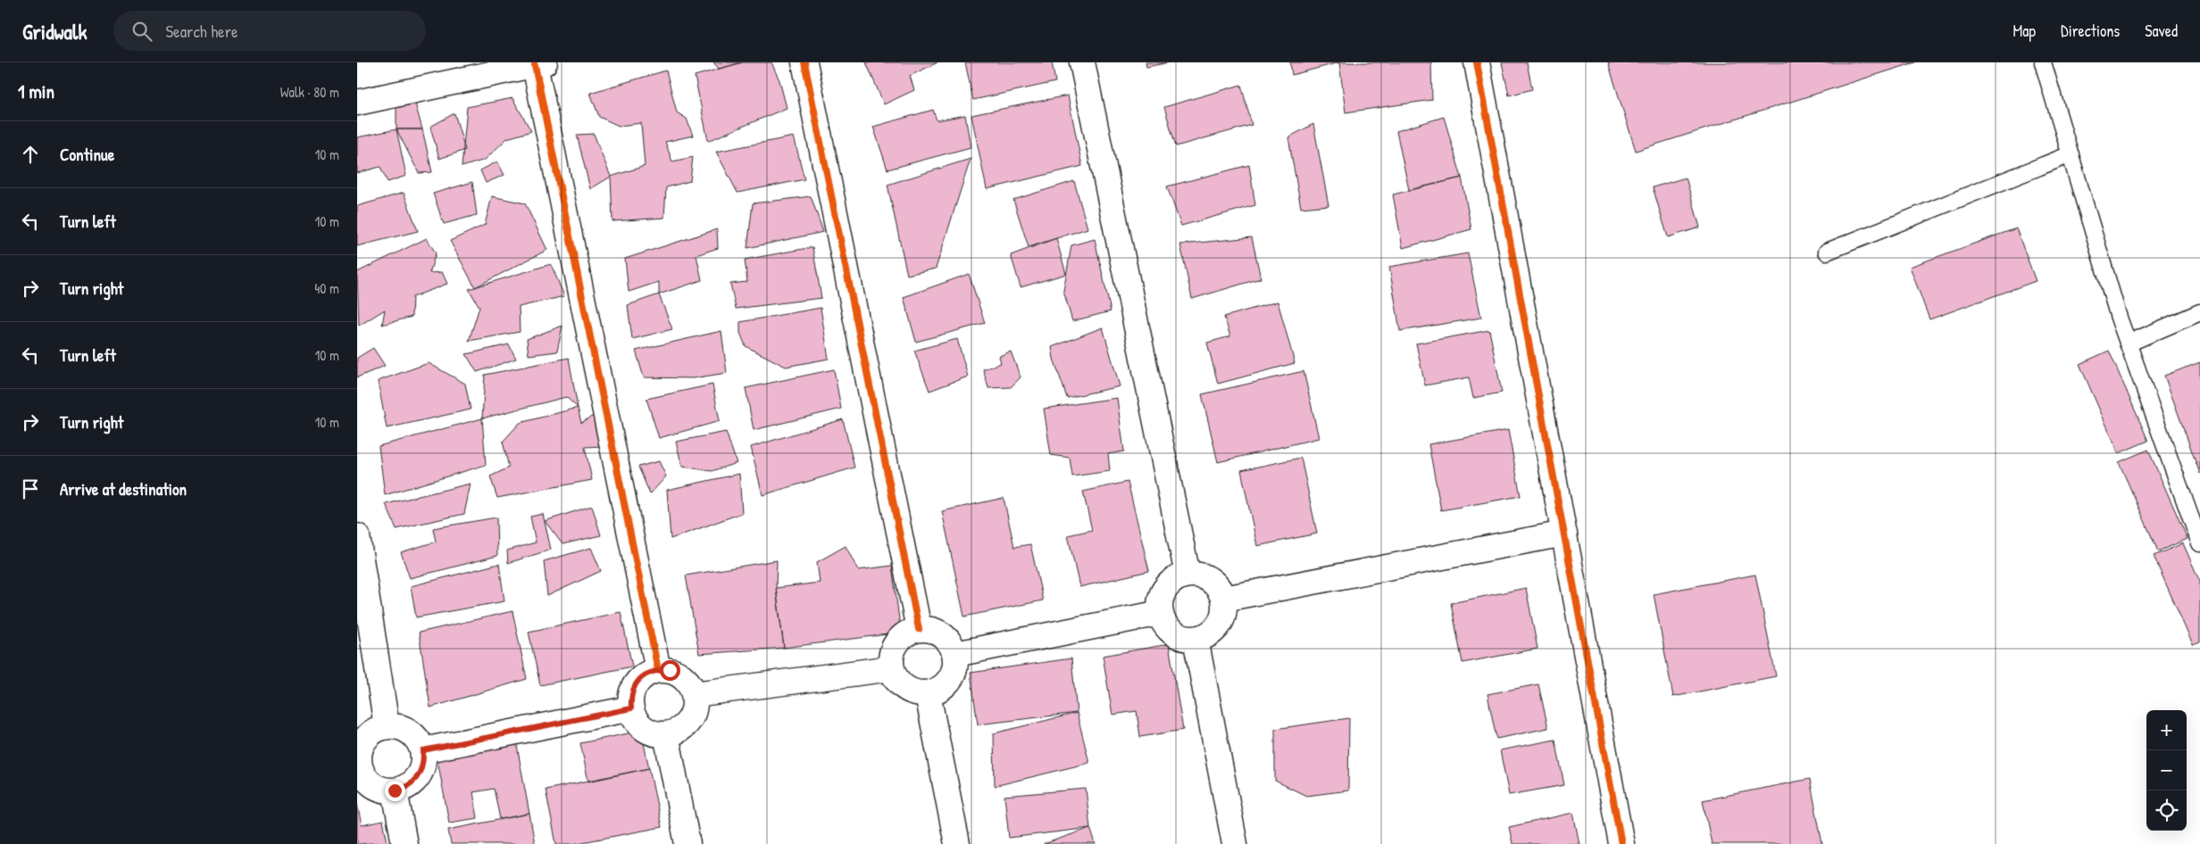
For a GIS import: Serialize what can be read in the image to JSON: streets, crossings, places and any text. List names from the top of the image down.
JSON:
{
  "page": {
    "header": "Gridwalk",
    "search": "Search here",
    "nav": ["Map", "Directions", "Saved"],
    "heading": ["1 min", "Walk · 80 m"],
    "list": [
      ["Continue", "10 m"],
      ["Turn left", "10 m"],
      ["Turn right", "40 m"],
      ["Turn left", "10 m"],
      ["Turn right", "10 m"],
      "Arrive at destination"
    ],
    "map_buttons": ["+", "−"]
  }
}
